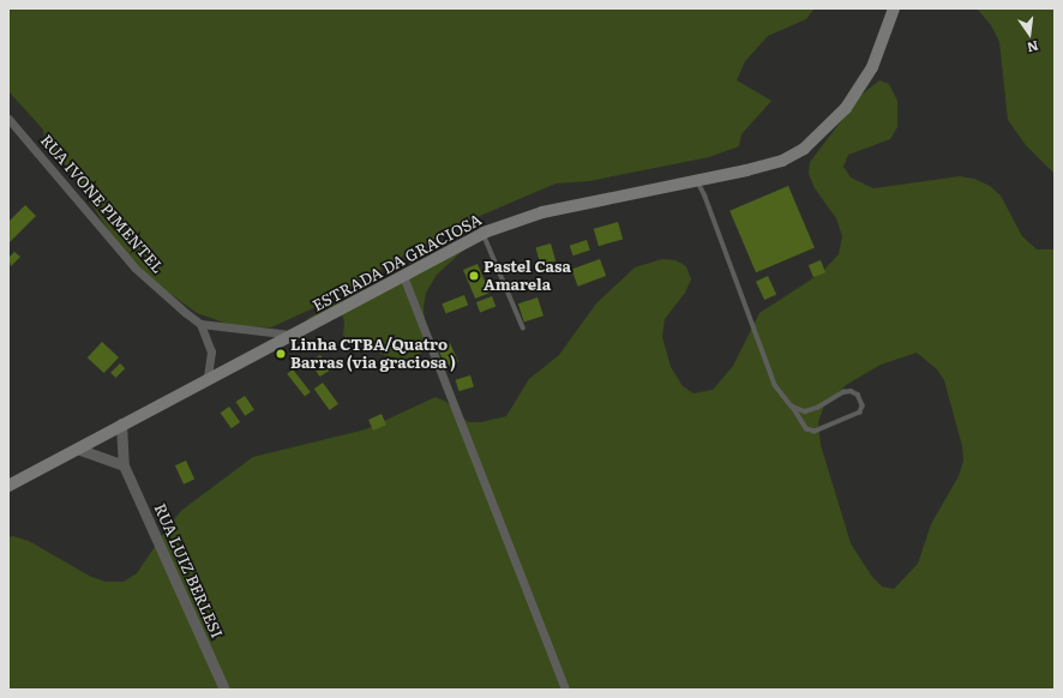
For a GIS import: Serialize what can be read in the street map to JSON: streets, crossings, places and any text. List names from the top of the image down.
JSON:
{
  "streets": {
    "main road": ["ESTRADA DA GRACIOSA"],
    "street": ["RUA IVONE PIMENTEL", "RUA LUIZ BERLESI"]
  },
  "crossings": [
    ["ESTRADA DA GRACIOSA", "RUA LUIZ BERLESI"]
  ],
  "places": ["Pastel Casa Amarela", "Linha CTBA/Quatro Barras (via graciosa )"],
  "north": "bottom"
}
